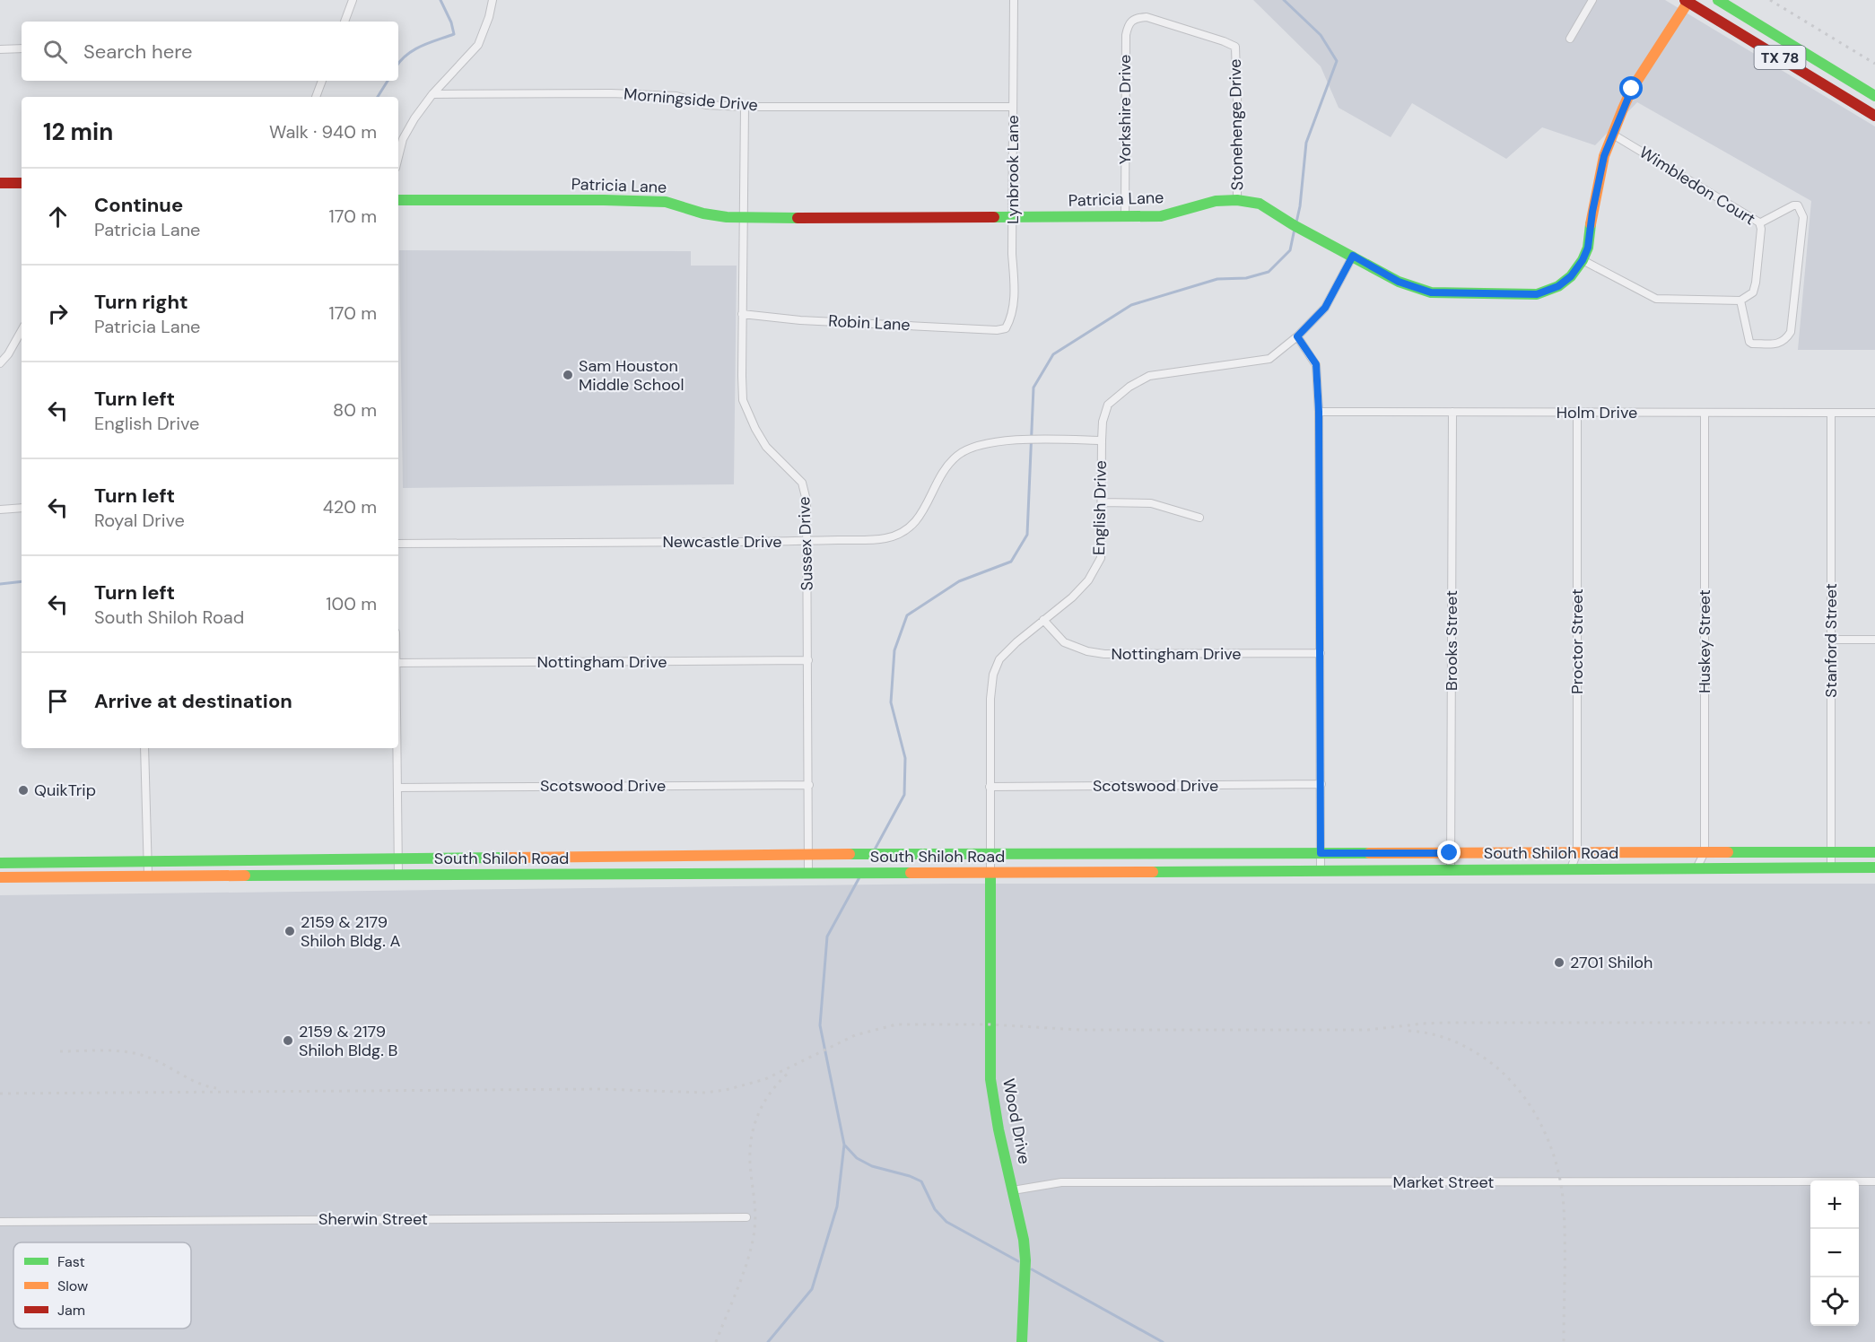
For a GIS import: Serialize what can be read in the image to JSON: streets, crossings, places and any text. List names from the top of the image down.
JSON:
{
  "streets": {
    "main road": [
      "TX 78",
      "Patricia Lane",
      "South Shiloh Road",
      "Wood Drive"
    ],
    "street": [
      "Morningside Drive",
      "Yorkshire Drive",
      "Stonehenge Drive",
      "Lynbrook Lane",
      "Wimbledon Court",
      "Robin Lane",
      "Holm Drive",
      "English Drive",
      "Newcastle Drive",
      "Sussex Drive",
      "Brooks Street",
      "Stanford Street",
      "Proctor Street",
      "Huskey Street",
      "Nottingham Drive",
      "Scotswood Drive",
      "Market Street",
      "Sherwin Street"
    ]
  },
  "crossings": [
    ["TX 78", "Patricia Lane"],
    ["Morningside Drive", "Lynbrook Lane"],
    ["Morningside Drive", "Sussex Drive"],
    ["Yorkshire Drive", "Stonehenge Drive"],
    ["Yorkshire Drive", "Patricia Lane"],
    ["Stonehenge Drive", "Patricia Lane"],
    ["Lynbrook Lane", "Patricia Lane"],
    ["Lynbrook Lane", "Robin Lane"],
    ["Patricia Lane", "Wimbledon Court"],
    ["Patricia Lane", "English Drive"],
    ["Patricia Lane", "Sussex Drive"],
    ["Robin Lane", "Sussex Drive"],
    ["Holm Drive", "Brooks Street"],
    ["Holm Drive", "Stanford Street"],
    ["Holm Drive", "Proctor Street"],
    ["Holm Drive", "Huskey Street"],
    ["English Drive", "Newcastle Drive"],
    ["English Drive", "Nottingham Drive"],
    ["English Drive", "Scotswood Drive"],
    ["English Drive", "South Shiloh Road"],
    ["English Drive", "Wood Drive"],
    ["Newcastle Drive", "Sussex Drive"],
    ["Sussex Drive", "Nottingham Drive"],
    ["Sussex Drive", "Scotswood Drive"],
    ["Sussex Drive", "South Shiloh Road"],
    ["Brooks Street", "South Shiloh Road"],
    ["Stanford Street", "South Shiloh Road"],
    ["Proctor Street", "South Shiloh Road"],
    ["Huskey Street", "South Shiloh Road"],
    ["South Shiloh Road", "Wood Drive"],
    ["Wood Drive", "Market Street"]
  ],
  "places": [
    "Sam Houston Middle School",
    "QuikTrip",
    "2159 & 2179 Shiloh Bldg. A",
    "2701 Shiloh",
    "2159 & 2179 Shiloh Bldg. B"
  ],
  "legend": ["Fast", "Slow", "Jam"],
  "page": {
    "search": "Search here",
    "heading": ["12 min", "Walk · 940 m"],
    "list": [
      ["Continue", "Patricia Lane", "170 m"],
      ["Turn right", "Patricia Lane", "170 m"],
      ["Turn left", "English Drive", "80 m"],
      ["Turn left", "Royal Drive", "420 m"],
      ["Turn left", "South Shiloh Road", "100 m"],
      "Arrive at destination"
    ],
    "map_buttons": ["+", "−"]
  }
}
